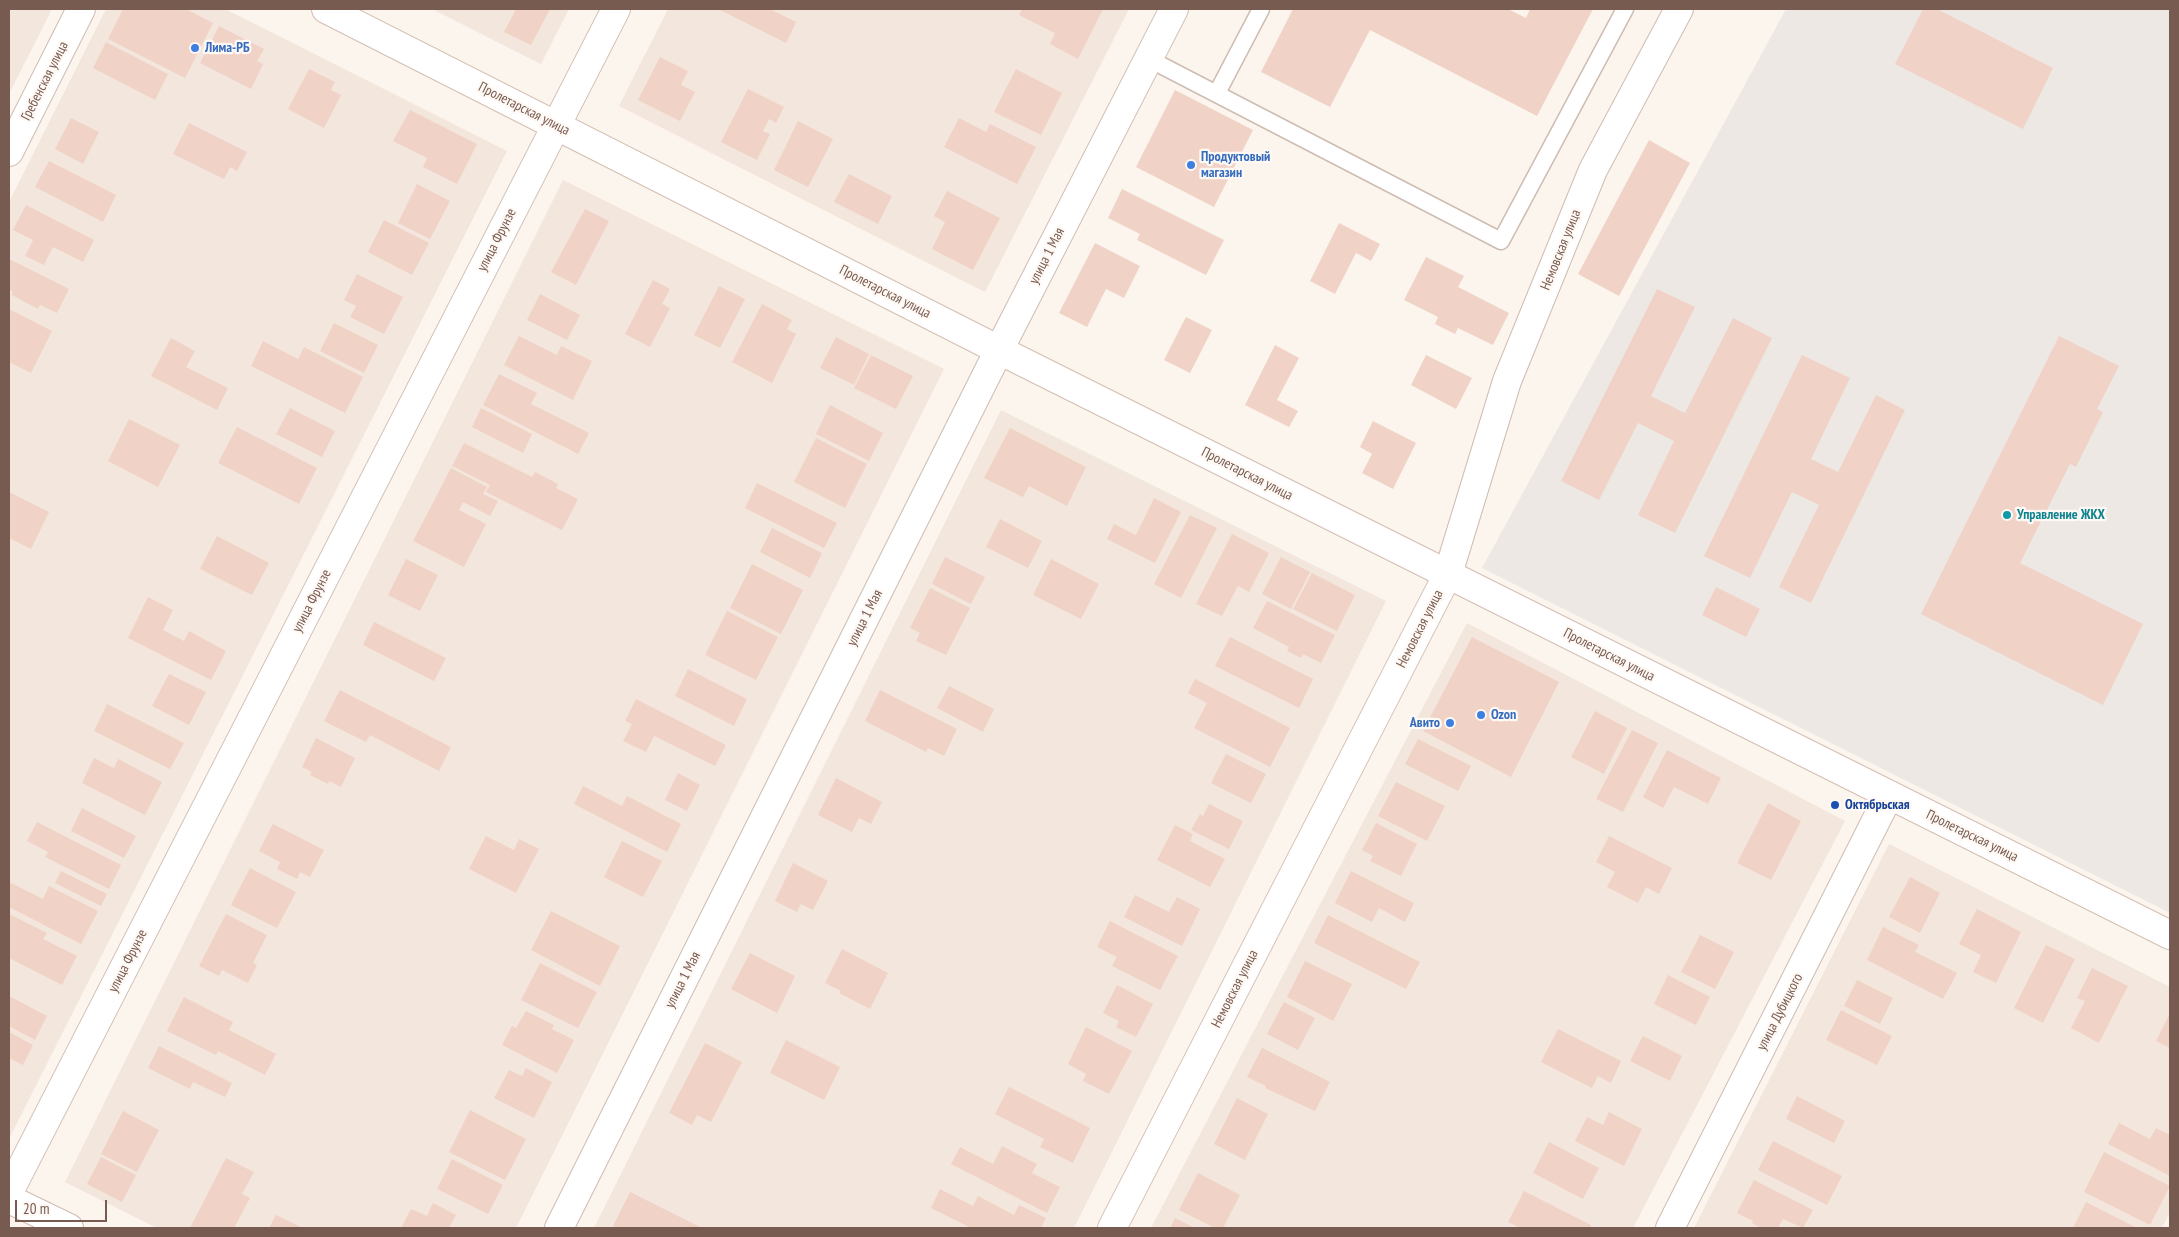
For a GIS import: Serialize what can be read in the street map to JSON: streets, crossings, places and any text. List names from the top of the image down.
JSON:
{
  "streets": {
    "street": [
      "Гребенская улица",
      "Пролетарская улица",
      "улица Фрунзе",
      "Немовская улица",
      "улица 1 Мая",
      "улица Дубицкого"
    ]
  },
  "crossings": [
    ["Пролетарская улица", "улица Фрунзе"],
    ["Пролетарская улица", "Немовская улица"],
    ["Пролетарская улица", "улица 1 Мая"],
    ["Пролетарская улица", "улица Дубицкого"]
  ],
  "places": [
    "Лима-РБ",
    "Продуктовый магазин",
    "Управление ЖКХ",
    "Ozon",
    "Авито",
    "Октябрьская"
  ],
  "scale_bar": "20 m"
}
